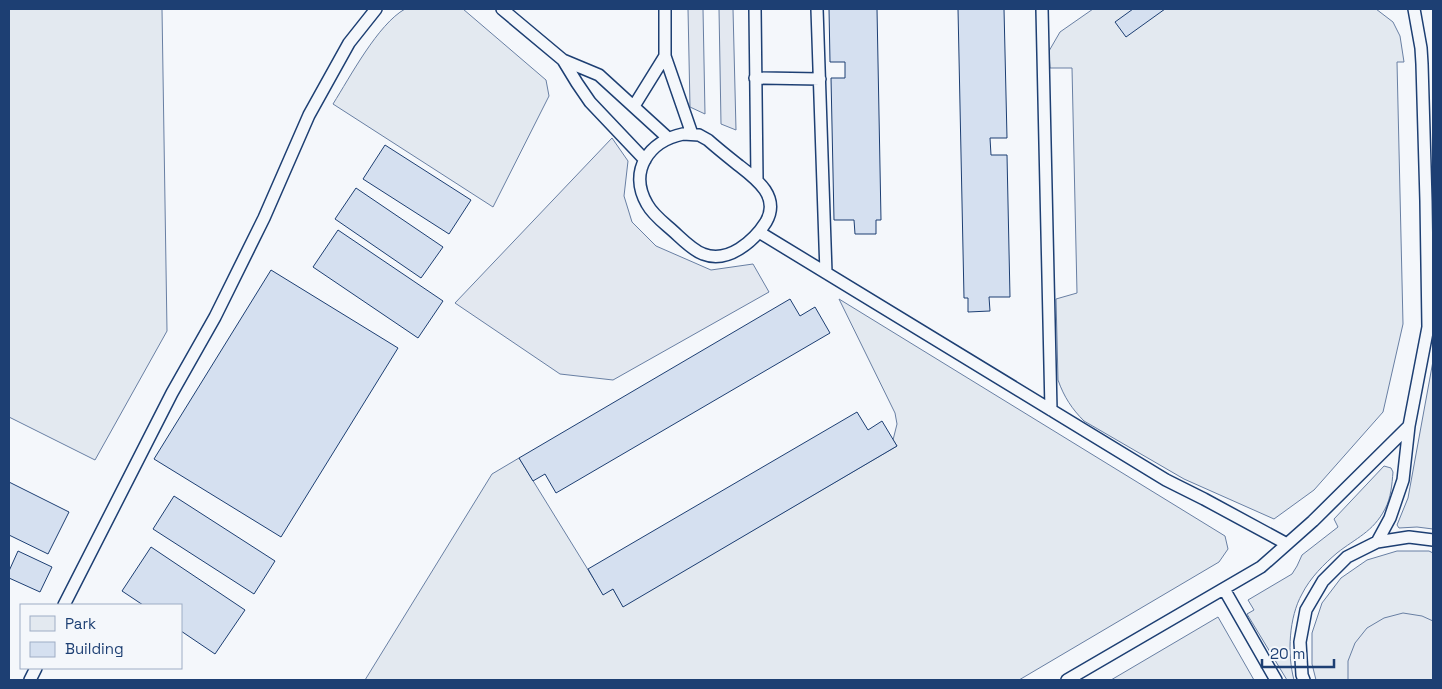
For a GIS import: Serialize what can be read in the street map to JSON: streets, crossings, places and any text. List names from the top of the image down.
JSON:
{
  "legend": ["Park", "Building"],
  "scale_bar": "20 m"
}
